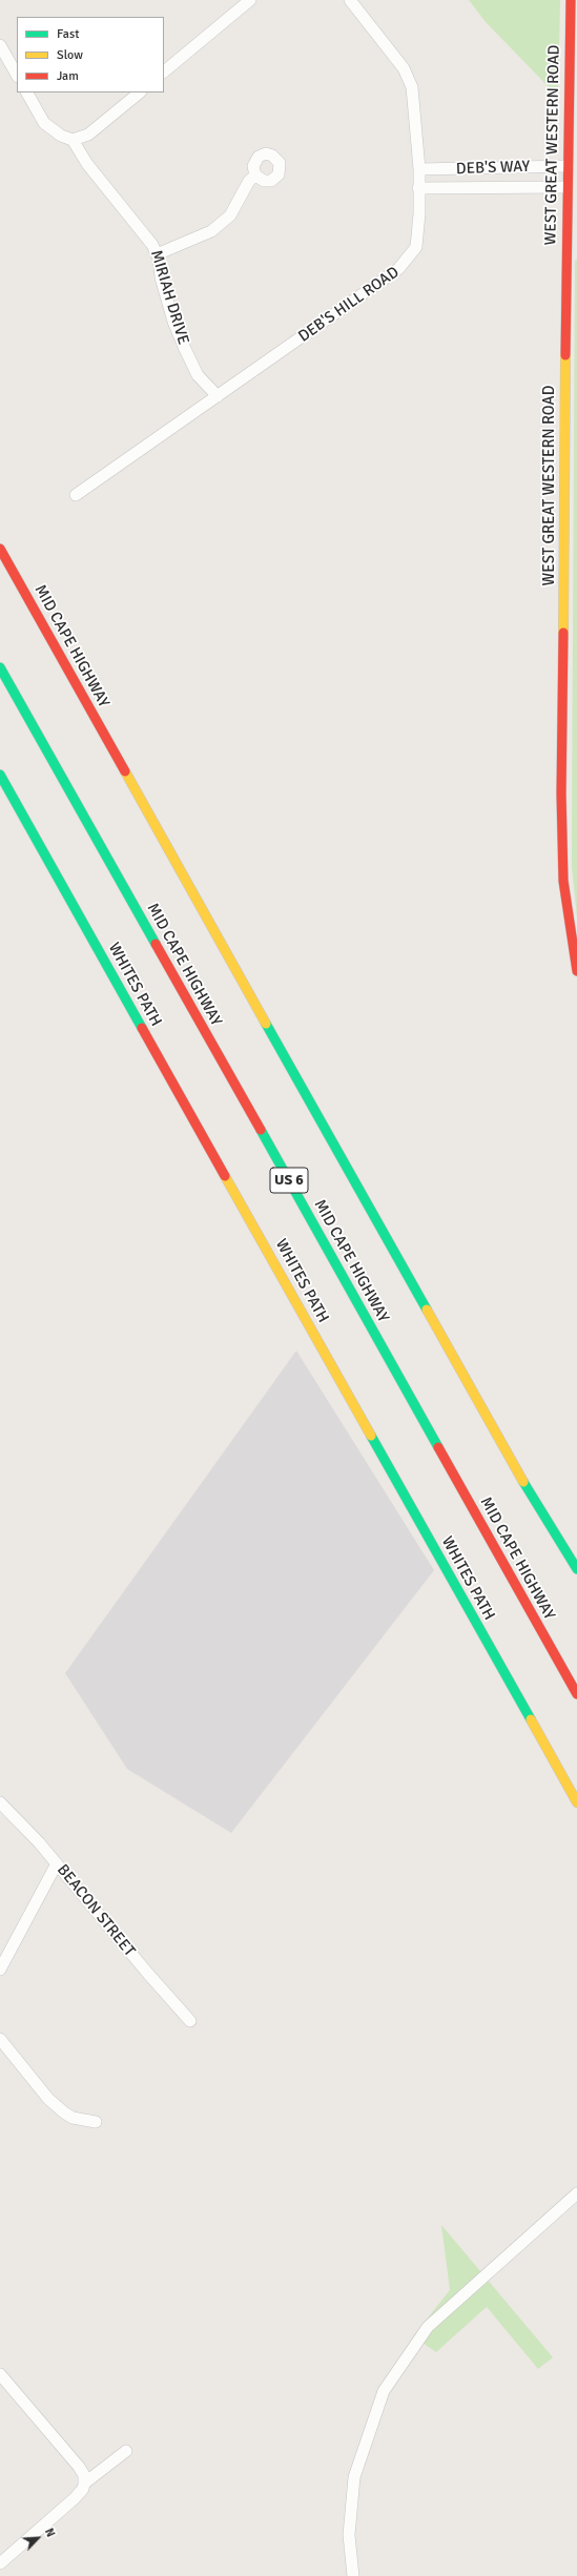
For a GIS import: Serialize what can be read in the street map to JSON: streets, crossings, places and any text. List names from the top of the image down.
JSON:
{
  "streets": {
    "main road": [
      "WEST GREAT WESTERN ROAD",
      "MID CAPE HIGHWAY",
      "WHITES PATH",
      "US 6"
    ],
    "street": [
      "DEB'S WAY",
      "MIRIAH DRIVE",
      "DEB'S HILL ROAD",
      "BEACON STREET"
    ]
  },
  "crossings": [
    ["WEST GREAT WESTERN ROAD", "DEB'S WAY"],
    ["DEB'S WAY", "DEB'S HILL ROAD"],
    ["MIRIAH DRIVE", "DEB'S HILL ROAD"]
  ],
  "legend": ["Fast", "Slow", "Jam"],
  "north": "top right"
}
